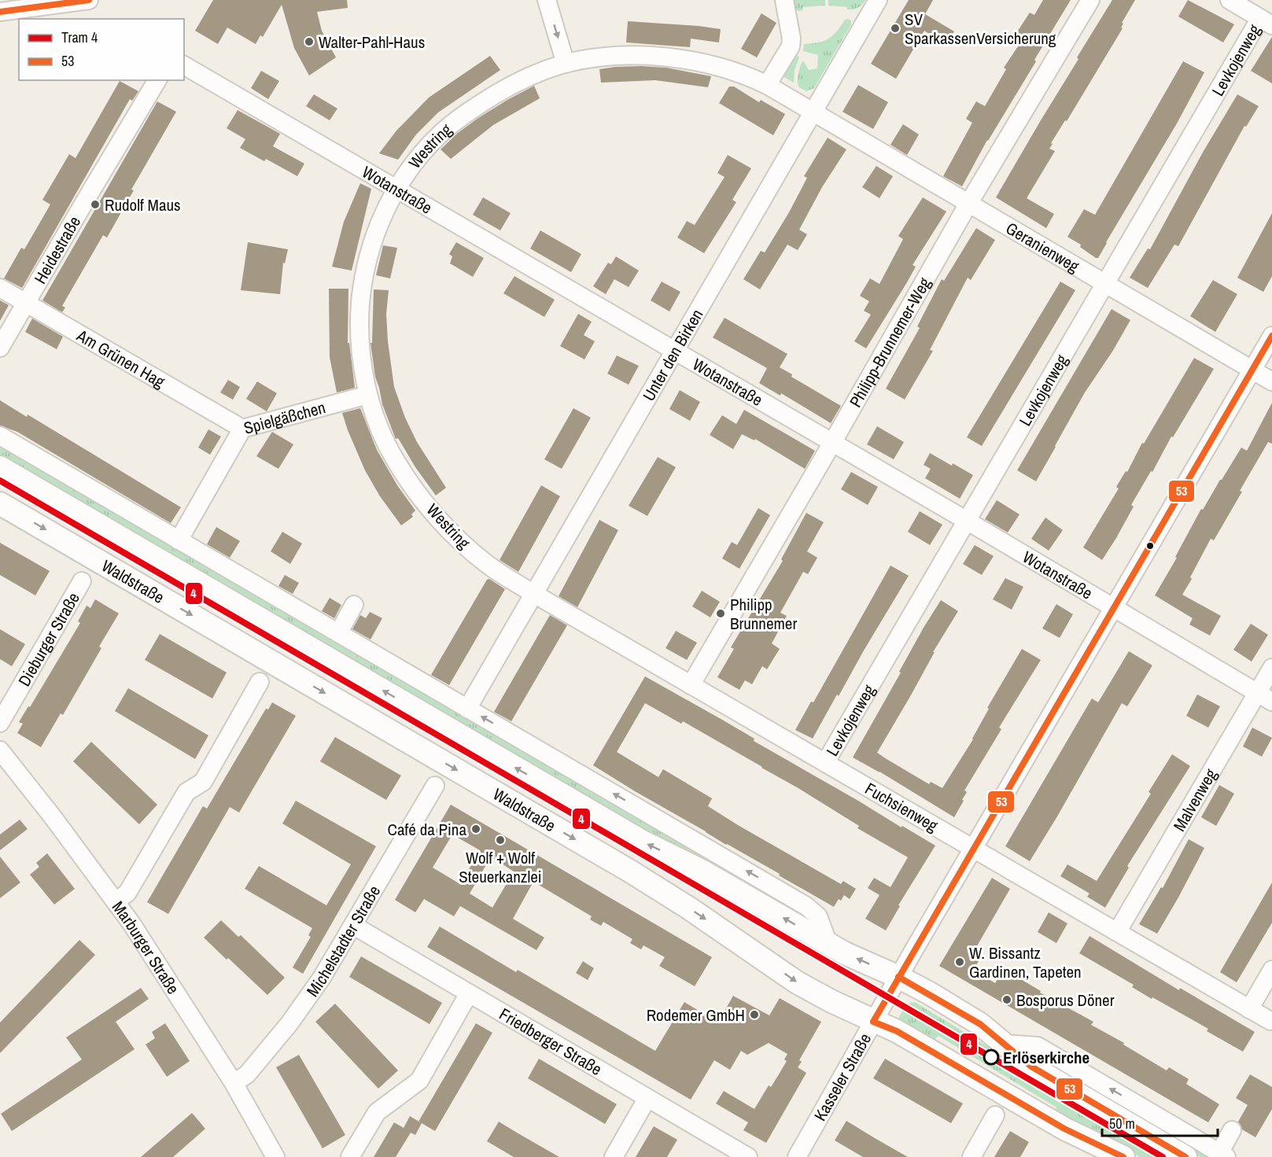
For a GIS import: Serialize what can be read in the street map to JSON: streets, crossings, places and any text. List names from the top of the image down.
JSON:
{
  "streets": {
    "main road": ["Waldstraße"],
    "street": [
      "Levkojenweg",
      "Westring",
      "Wotanstraße",
      "Geranienweg",
      "Heidestraße",
      "Philipp-Brunnemer-Weg",
      "Unter den Birken",
      "Am Grünen Hag",
      "Spielgäßchen",
      "Dieburger Straße",
      "Malvenweg",
      "Fuchsienweg",
      "Michelstadter Straße",
      "Marburger Straße",
      "Friedberger Straße",
      "Kasseler Straße"
    ]
  },
  "crossings": [
    ["Levkojenweg", "Wotanstraße"],
    ["Levkojenweg", "Geranienweg"],
    ["Levkojenweg", "Fuchsienweg"],
    ["Westring", "Wotanstraße"],
    ["Westring", "Geranienweg"],
    ["Westring", "Unter den Birken"],
    ["Westring", "Spielgäßchen"],
    ["Westring", "Fuchsienweg"],
    ["Wotanstraße", "Philipp-Brunnemer-Weg"],
    ["Wotanstraße", "Unter den Birken"],
    ["Wotanstraße", "Malvenweg"],
    ["Wotanstraße", "Kasseler Straße"],
    ["Geranienweg", "Philipp-Brunnemer-Weg"],
    ["Geranienweg", "Unter den Birken"],
    ["Geranienweg", "Kasseler Straße"],
    ["Heidestraße", "Am Grünen Hag"],
    ["Philipp-Brunnemer-Weg", "Fuchsienweg"],
    ["Unter den Birken", "Fuchsienweg"],
    ["Am Grünen Hag", "Spielgäßchen"],
    ["Waldstraße", "Kasseler Straße"],
    ["Malvenweg", "Fuchsienweg"],
    ["Fuchsienweg", "Kasseler Straße"],
    ["Michelstadter Straße", "Marburger Straße"],
    ["Michelstadter Straße", "Friedberger Straße"]
  ],
  "places": [
    "SV SparkassenVersicherung",
    "Walter-Pahl-Haus",
    "Rudolf Maus",
    "Philipp Brunnemer",
    "Café da Pina",
    "Wolf + Wolf Steuerkanzlei",
    "W. Bissantz Gardinen, Tapeten",
    "Bosporus Döner",
    "Rodemer GmbH",
    "Erlöserkirche"
  ],
  "lines": ["transit line 53", "tram line 4"],
  "legend": ["Tram 4", "53"],
  "scale_bar": "50 m"
}
